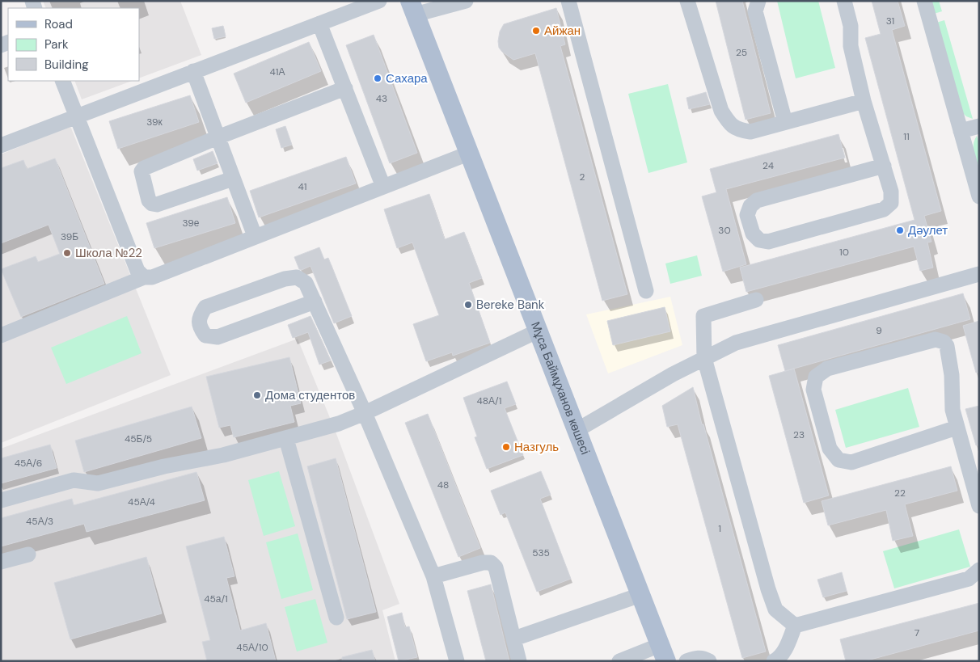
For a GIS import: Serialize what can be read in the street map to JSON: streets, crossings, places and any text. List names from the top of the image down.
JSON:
{
  "streets": {
    "main road": ["Мұса Баймұханов көшесі"]
  },
  "places": [
    "Айжан",
    "Сахара",
    "Дәулет",
    "Школа №22",
    "Bereke Bank",
    "Дома студентов",
    "Назгуль"
  ],
  "house_numbers": [
    "31",
    "25",
    "41А",
    "43",
    "39к",
    "11",
    "24",
    "2",
    "41",
    "39е",
    "30",
    "39Б",
    "10",
    "9",
    "48А/1",
    "23",
    "45Б/5",
    "45А/6",
    "48",
    "22",
    "45А/4",
    "45А/3",
    "1",
    "535",
    "45а/1",
    "7",
    "45А/10"
  ],
  "legend": ["Road", "Park", "Building"]
}
